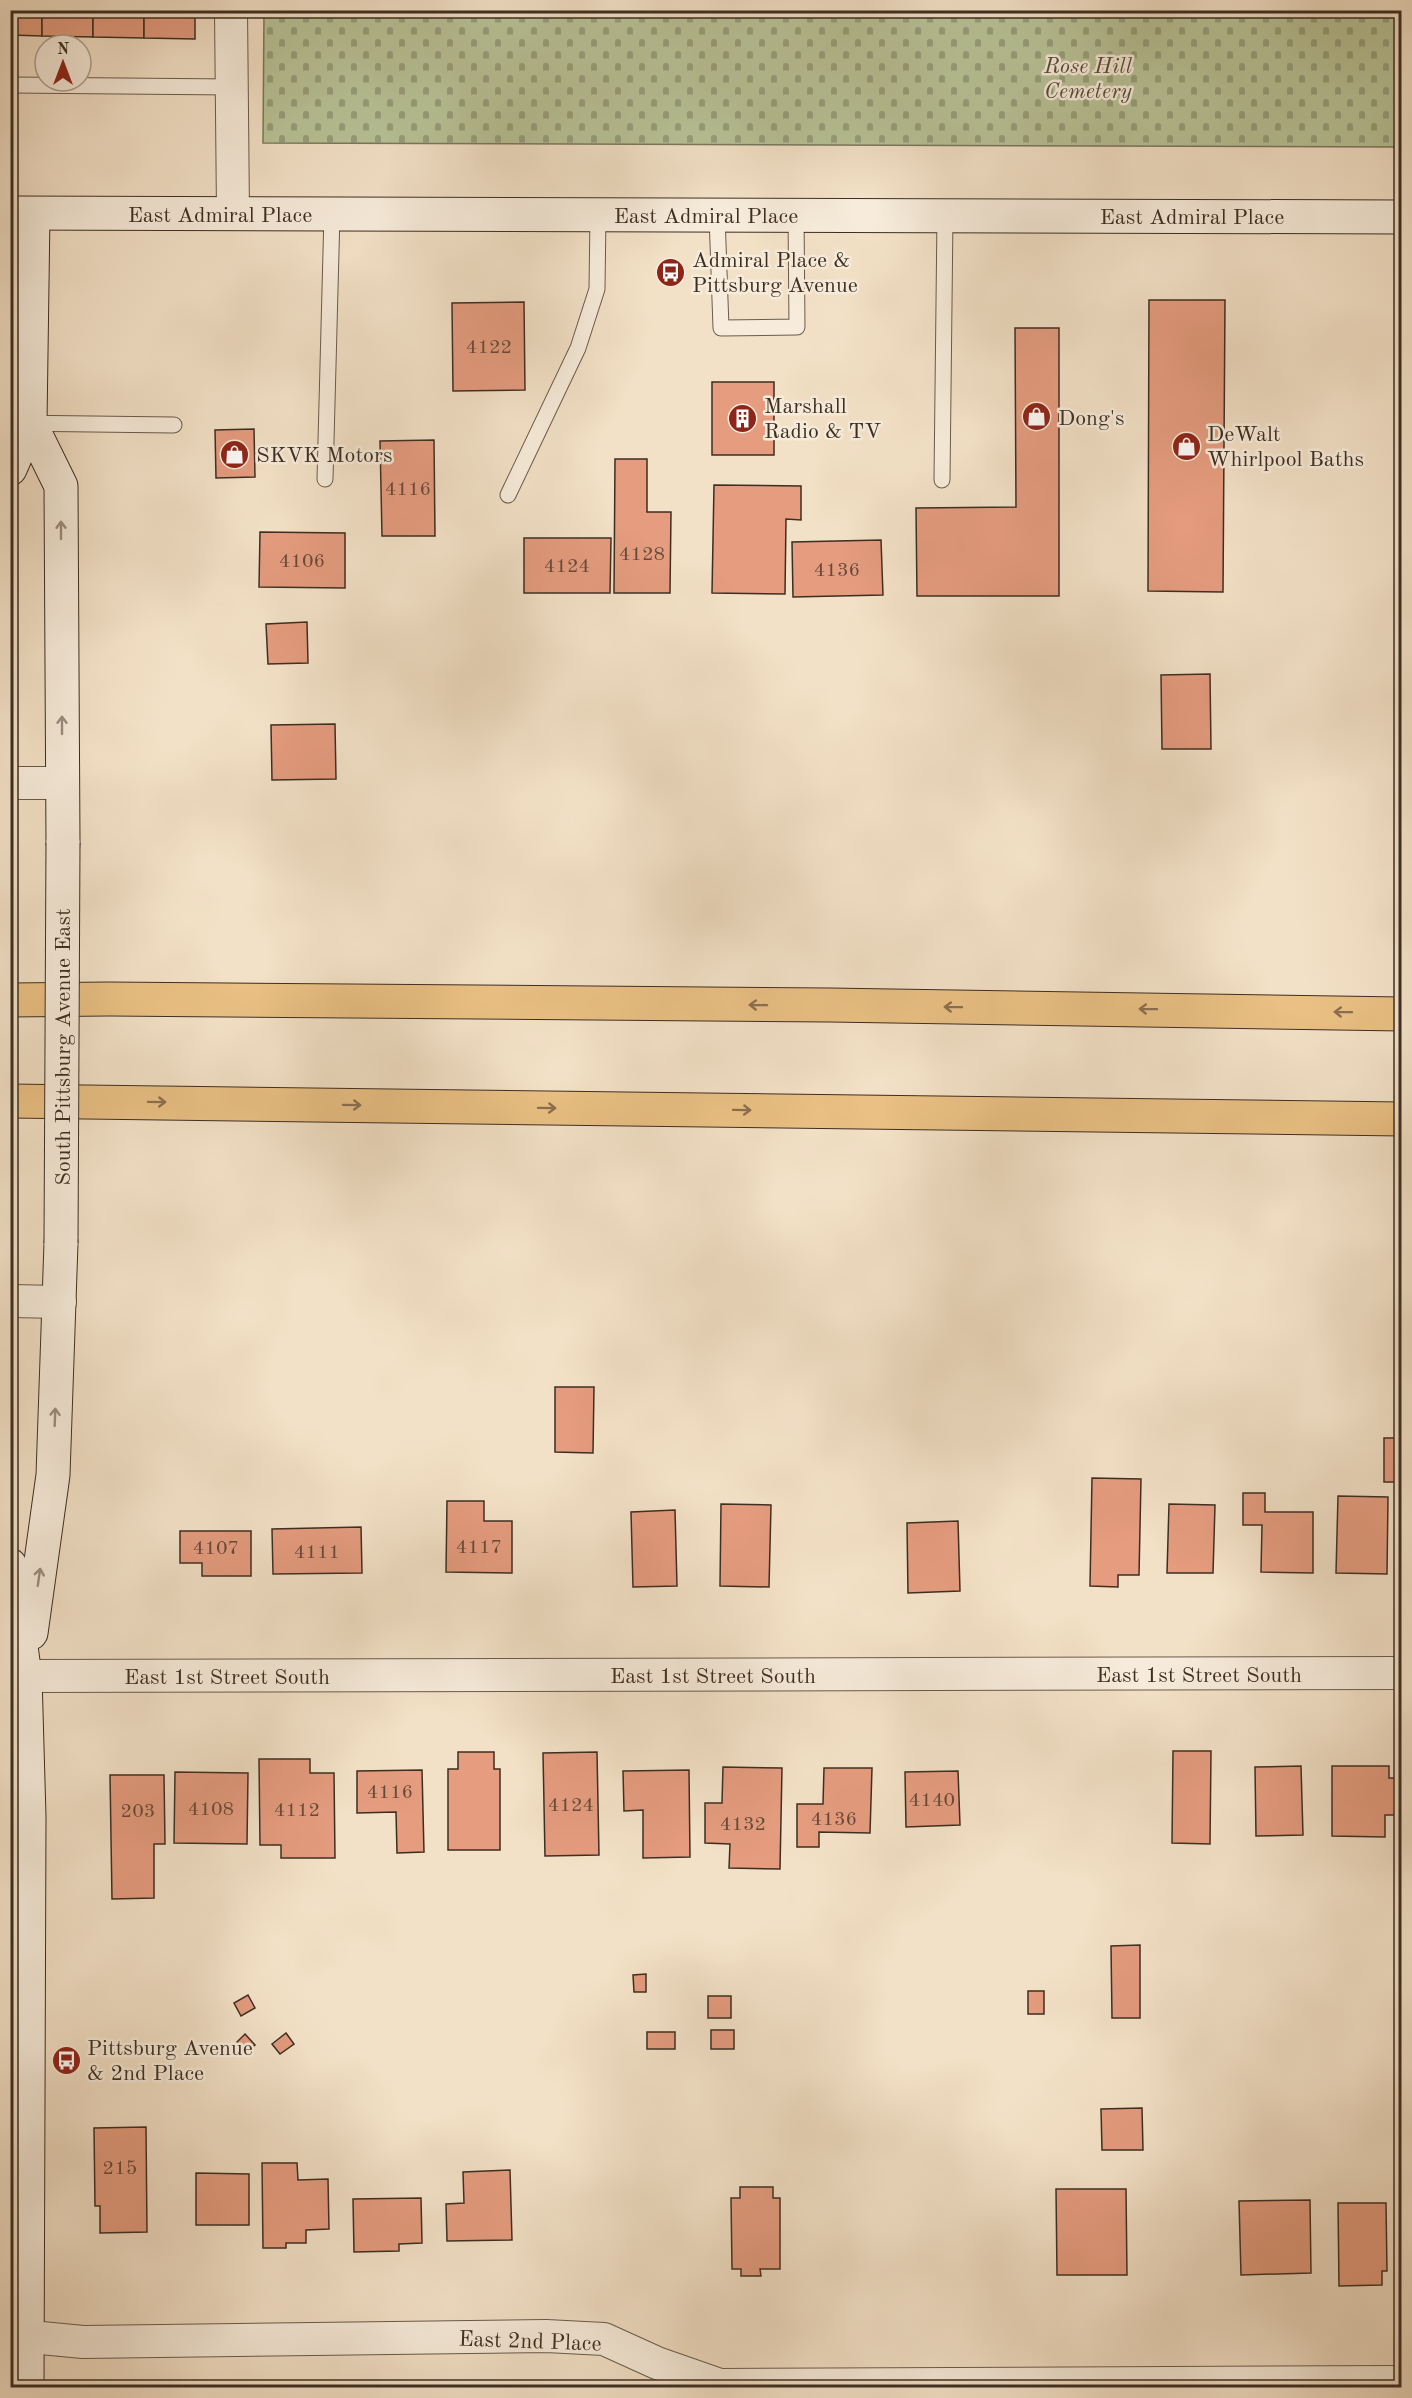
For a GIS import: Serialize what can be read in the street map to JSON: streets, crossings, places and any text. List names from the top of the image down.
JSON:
{
  "streets": {
    "street": [
      "East Admiral Place",
      "South Pittsburg Avenue East",
      "East 1st Street South",
      "East 2nd Place"
    ]
  },
  "crossings": [
    ["East Admiral Place", "South Pittsburg Avenue East"],
    ["South Pittsburg Avenue East", "East 1st Street South"],
    ["South Pittsburg Avenue East", "East 2nd Place"]
  ],
  "parks": ["Rose Hill Cemetery"],
  "places": {
    "bus stop": ["Admiral Place & Pittsburg Avenue", "Pittsburg Avenue & 2nd Place"],
    "shop": ["Dong's", "DeWalt Whirlpool Baths", "SKVK Motors"],
    "building": ["Marshall Radio & TV"]
  },
  "house_numbers": [
    "4122",
    "4116",
    "4128",
    "4106",
    "4124",
    "4136",
    "4117",
    "4107",
    "4111",
    "4116",
    "4140",
    "4124",
    "4108",
    "4112",
    "203",
    "4136",
    "4132",
    "215"
  ],
  "north": "top"
}
